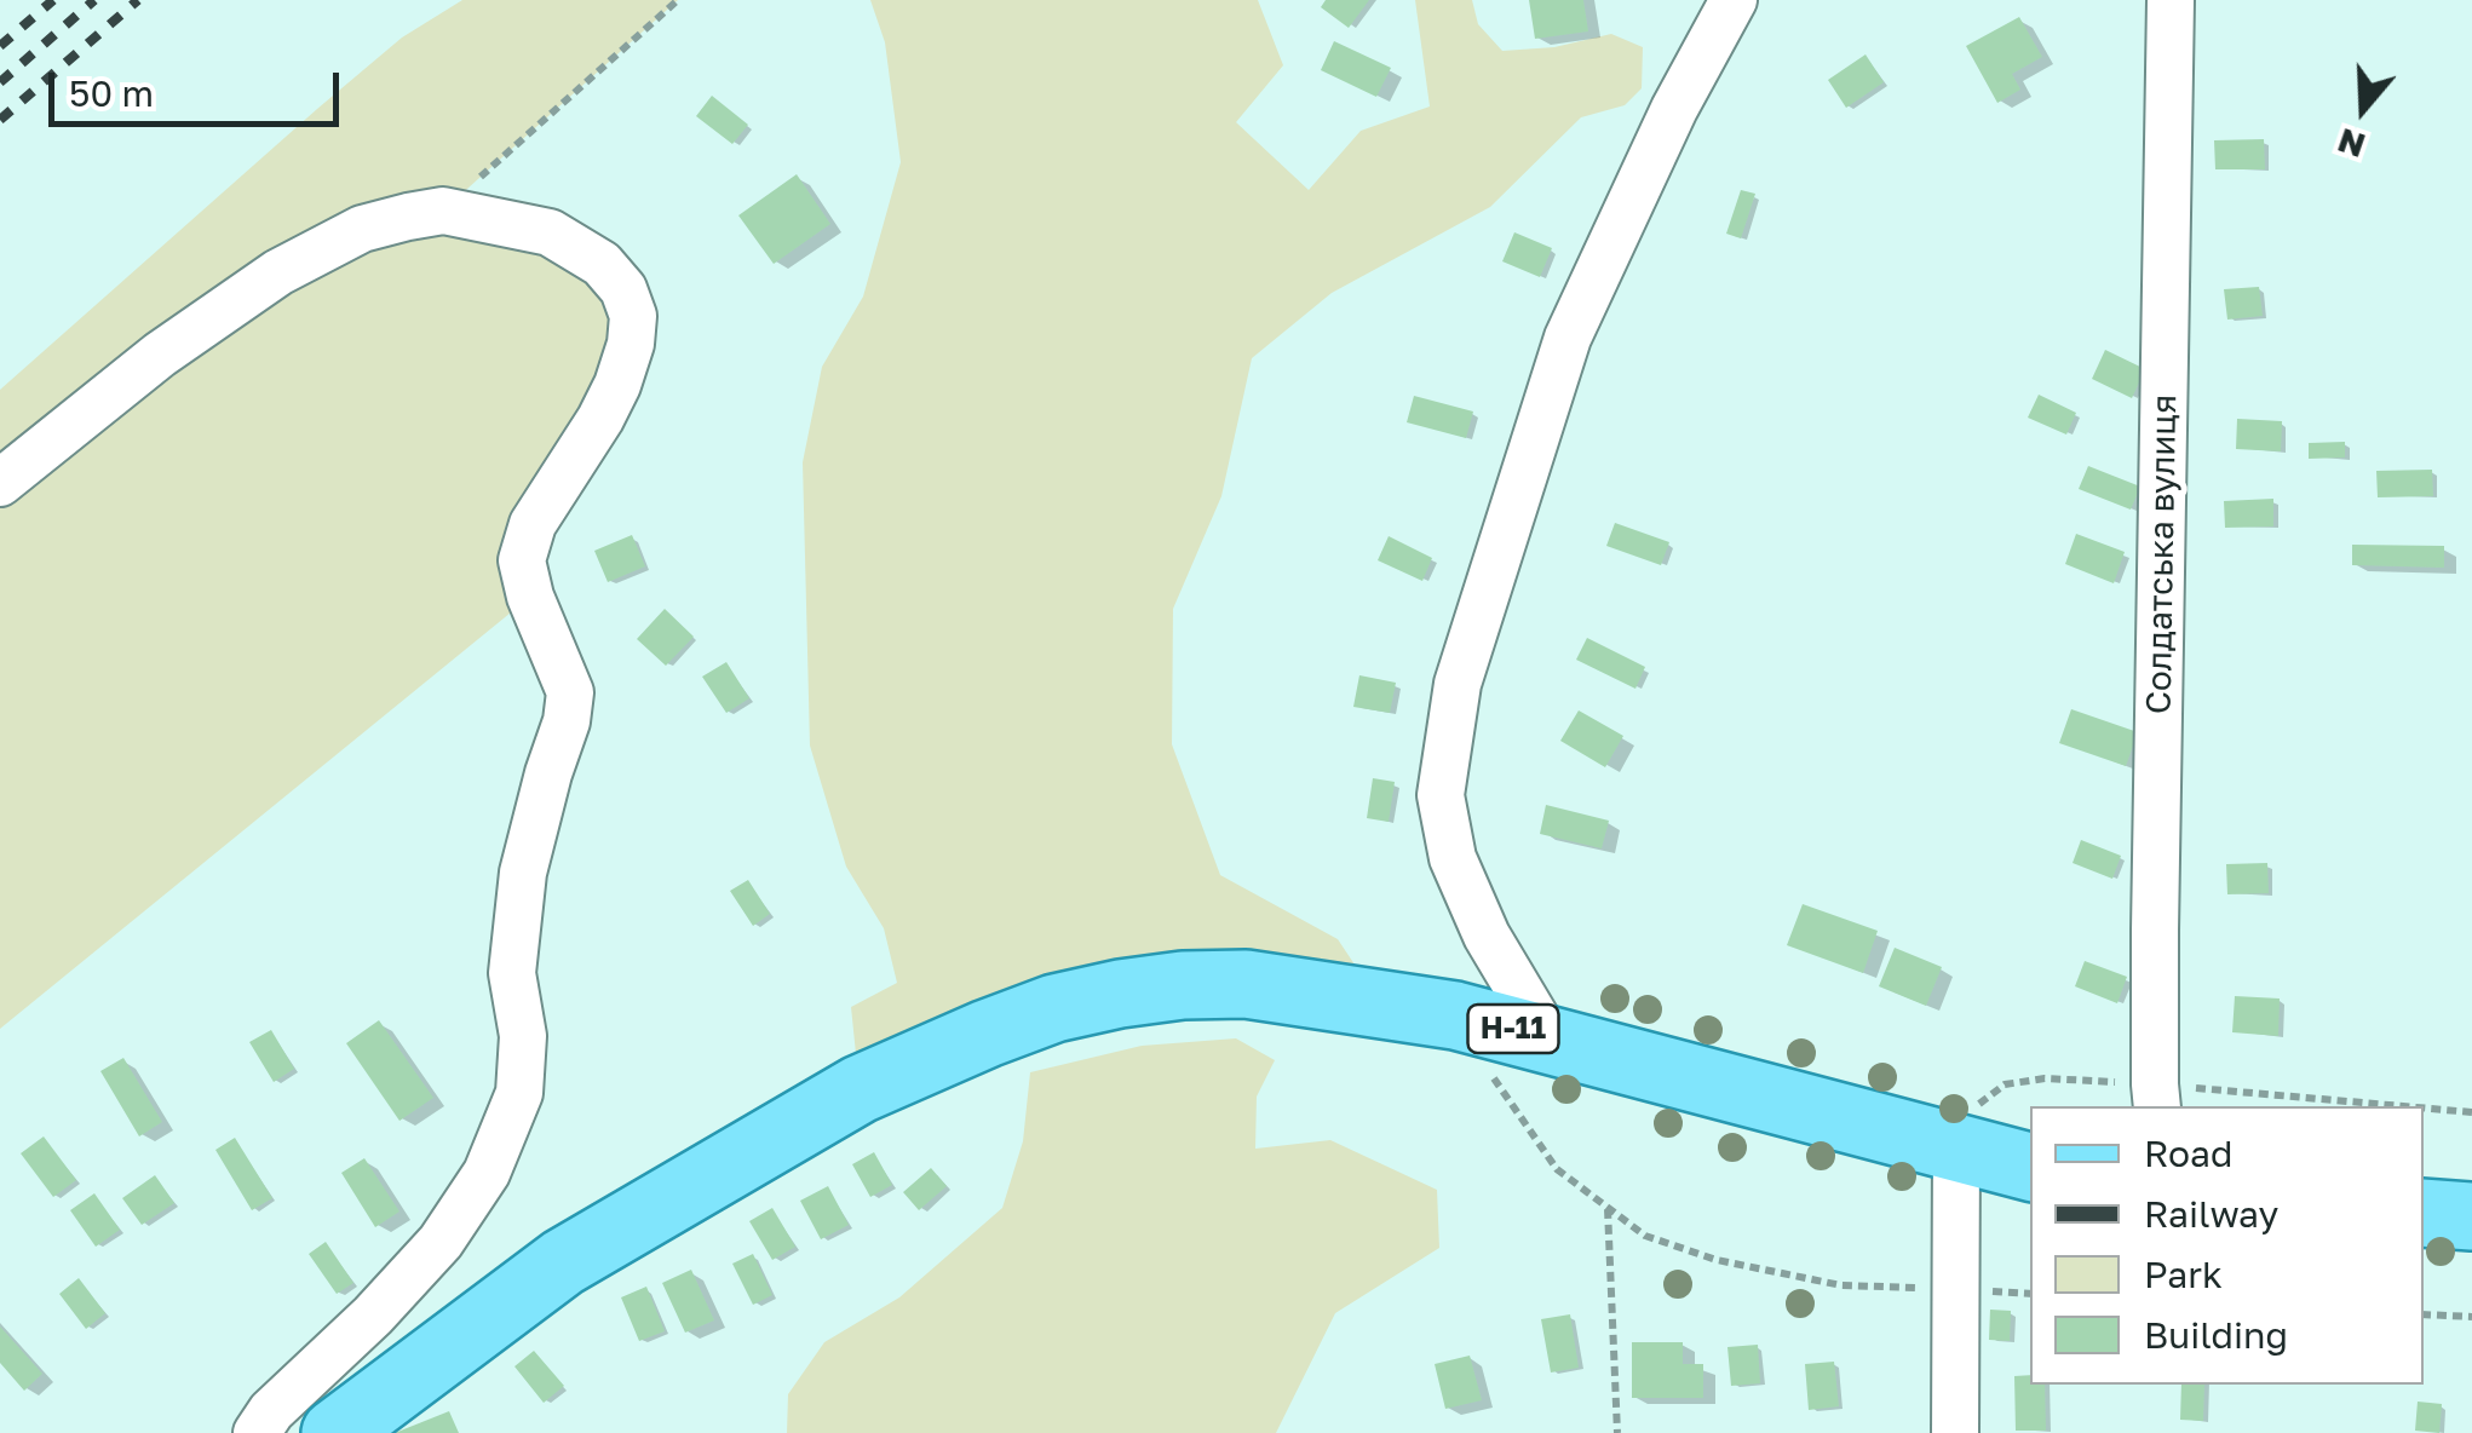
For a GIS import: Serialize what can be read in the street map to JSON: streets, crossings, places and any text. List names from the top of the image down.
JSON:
{
  "streets": {
    "main road": ["Н-11"],
    "street": ["Солдатська вулиця"]
  },
  "legend": [
    "Road",
    "Railway",
    "Park",
    "Building"
  ],
  "scale_bar": "50 m",
  "north": "bottom"
}
